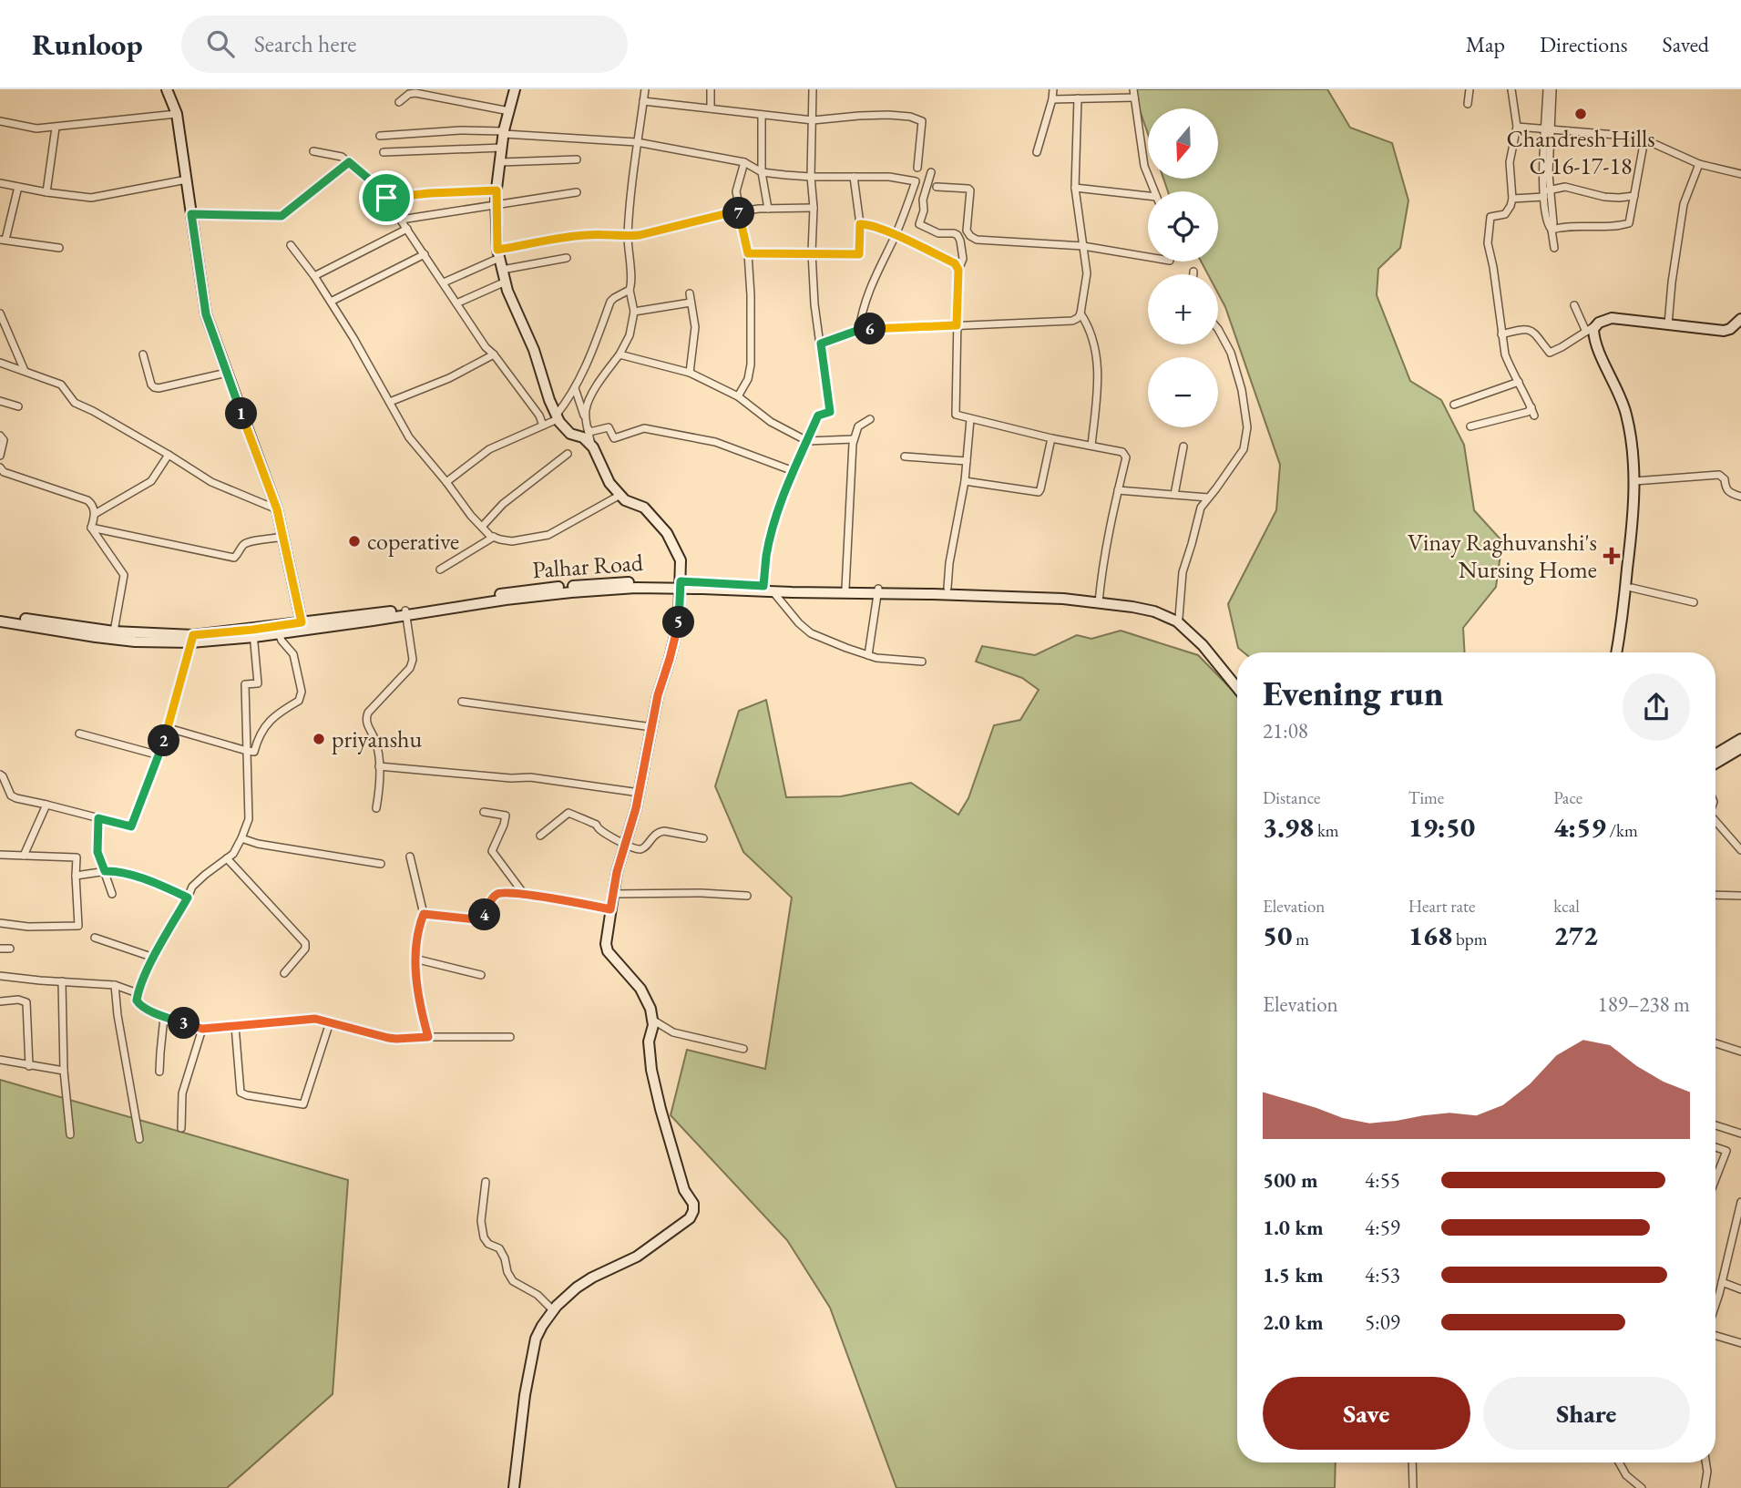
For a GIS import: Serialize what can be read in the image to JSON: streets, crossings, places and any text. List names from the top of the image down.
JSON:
{
  "streets": {
    "street": ["Palhar Road"]
  },
  "places": {
    "other": ["Chandresh Hills C 16-17-18", "coperative", "priyanshu"],
    "health": ["Vinay Raghuvanshi's Nursing Home"]
  },
  "north": "bottom",
  "page": {
    "header": "Runloop",
    "search": "Search here",
    "nav": ["Map", "Directions", "Saved"],
    "map_buttons": ["+", "−"],
    "pins": [
      "7",
      "6",
      "1",
      "5",
      "2",
      "4",
      "3"
    ],
    "heading": ["Evening run", "21:08"],
    "stats": [
      ["Distance", "3.98 km"],
      ["Time", "19:50"],
      ["Pace", "4:59 /km"],
      ["Elevation", "50 m"],
      ["Heart rate", "168 bpm"],
      ["kcal", "272"]
    ],
    "chart": ["Elevation", "189–238 m"],
    "list": [
      {
        "name": "500 m",
        "note": "4:55"
      },
      {
        "name": "1.0 km",
        "note": "4:59"
      },
      {
        "name": "1.5 km",
        "note": "4:53"
      },
      {
        "name": "2.0 km",
        "note": "5:09"
      }
    ],
    "buttons": ["Save", "Share"]
  }
}
